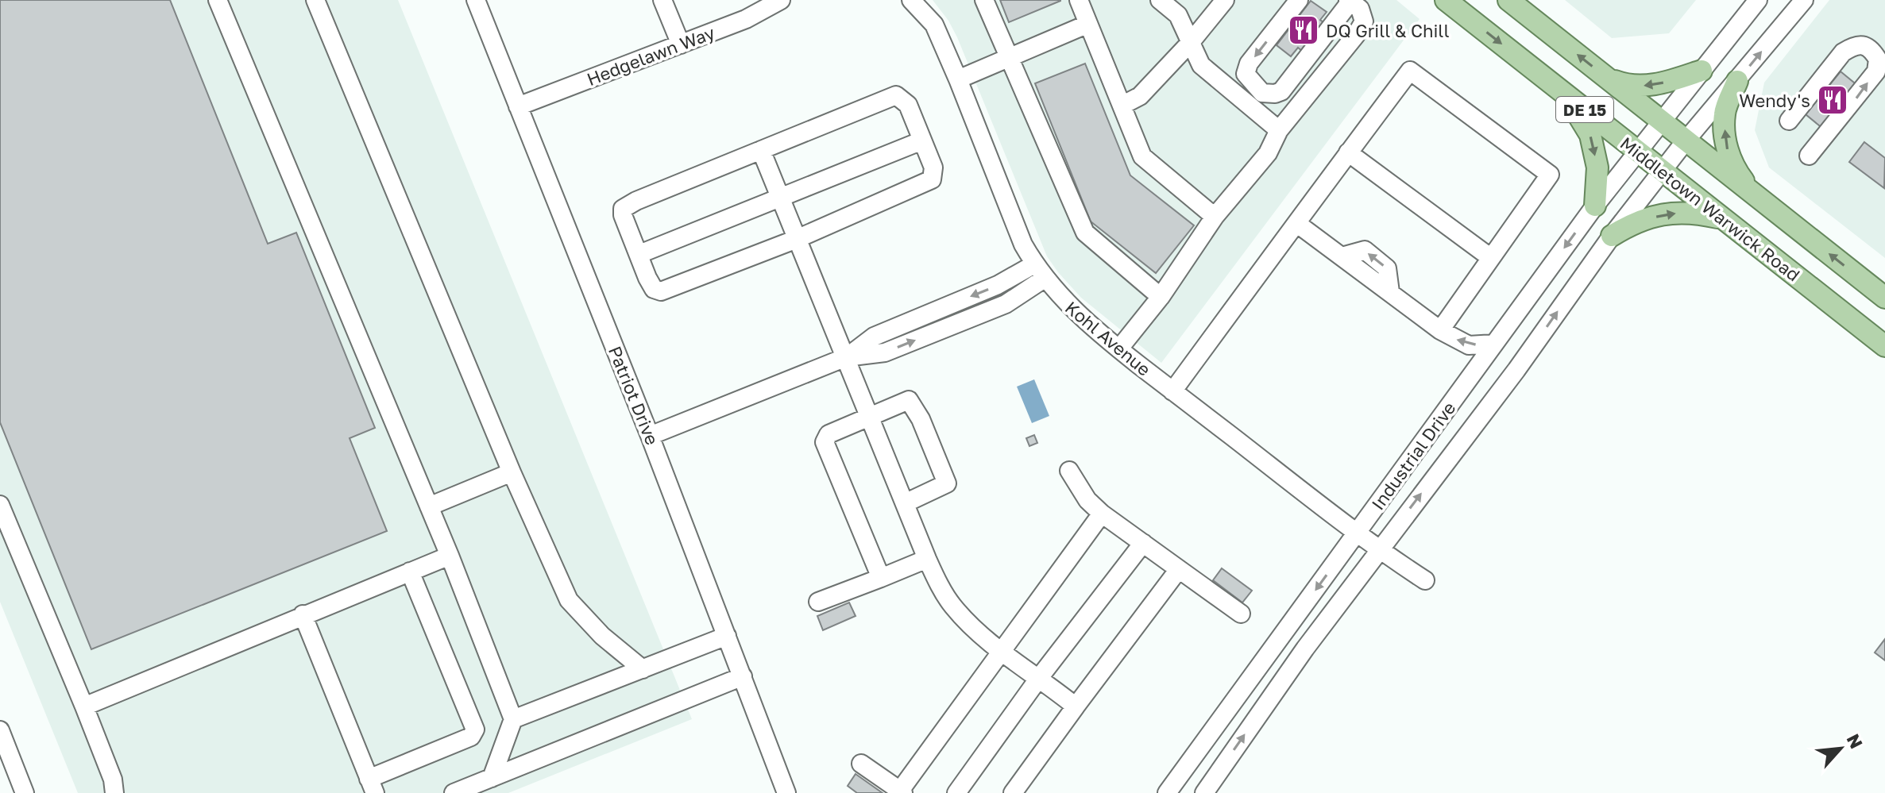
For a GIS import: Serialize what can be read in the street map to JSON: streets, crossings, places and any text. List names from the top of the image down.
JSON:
{
  "streets": {
    "main road": ["DE 15", "Middletown Warwick Road"],
    "street": [
      "Hedgelawn Way",
      "Kohl Avenue",
      "Patriot Drive",
      "Industrial Drive"
    ]
  },
  "crossings": [
    ["Hedgelawn Way", "Patriot Drive"],
    ["DE 15", "Industrial Drive"],
    ["Middletown Warwick Road", "Industrial Drive"],
    ["Kohl Avenue", "Industrial Drive"]
  ],
  "places": {
    "restaurant": ["DQ Grill & Chill", "Wendy's"]
  },
  "north": "top right"
}
